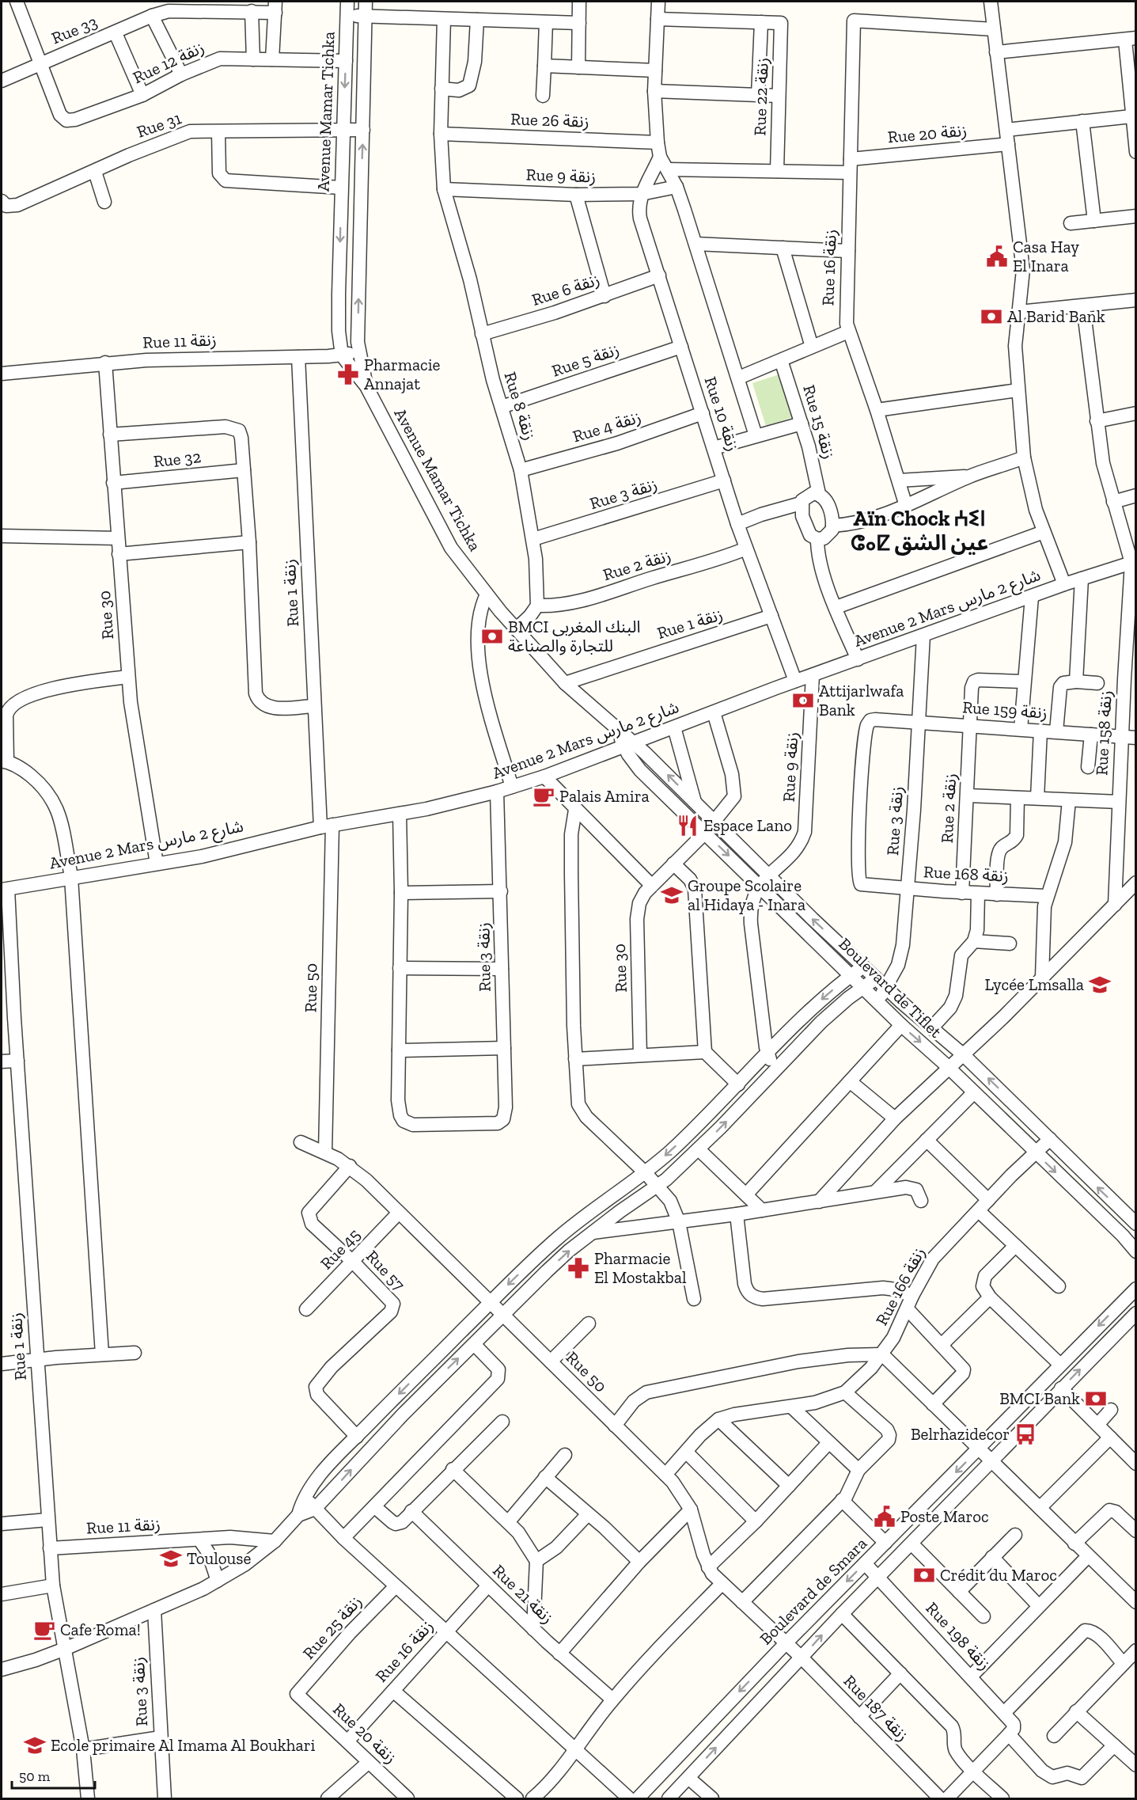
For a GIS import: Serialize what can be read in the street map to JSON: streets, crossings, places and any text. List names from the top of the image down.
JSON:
{
  "streets": {
    "street": [
      "Rue 33",
      "Rue 12 زنقة",
      "Rue 22 زنقة",
      "Avenue Mamar Tichka",
      "Rue 26 زنقة",
      "Rue 31",
      "Rue 20 زنقة",
      "Rue 9 زنقة",
      "Rue 16 زنقة",
      "Rue 6 زنقة",
      "Rue 11 زنقة",
      "Rue 5 زنقة",
      "Rue 8 زنقة",
      "Rue 10 زنقة",
      "Rue 15 زنقة",
      "Rue 4 زنقة",
      "Rue 32",
      "Rue 3 زنقة",
      "Rue 2 زنقة",
      "Rue 1 زنقة",
      "Avenue 2 Mars شارع 2 مارس",
      "Rue 30",
      "Rue 159 زنقة",
      "Rue 158 زنقة",
      "Rue 168 زنقة",
      "Rue 50",
      "Boulevard de Tiflet",
      "Rue 45",
      "Rue 57",
      "Rue 166 زنقة",
      "Boulevard de Smara",
      "Rue 21 زنقة",
      "Rue 25 زنقة",
      "Rue 198 زنقة",
      "Rue 187 زنقة"
    ]
  },
  "crossings": [
    ["Rue 33", "Rue 12 زنقة"],
    ["Rue 12 زنقة", "Avenue Mamar Tichka"],
    ["Rue 22 زنقة", "Rue 20 زنقة"],
    ["Avenue Mamar Tichka", "Rue 31"],
    ["Avenue Mamar Tichka", "Rue 11 زنقة"],
    ["Avenue Mamar Tichka", "Rue 1 زنقة"],
    ["Avenue Mamar Tichka", "Avenue 2 Mars شارع 2 مارس"],
    ["Avenue Mamar Tichka", "Boulevard de Tiflet"],
    ["Rue 26 زنقة", "Rue 8 زنقة"],
    ["Rue 20 زنقة", "Rue 16 زنقة"],
    ["Rue 20 زنقة", "Rue 25 زنقة"],
    ["Rue 9 زنقة", "Rue 8 زنقة"],
    ["Rue 9 زنقة", "Rue 10 زنقة"],
    ["Rue 9 زنقة", "Avenue 2 Mars شارع 2 مارس"],
    ["Rue 9 زنقة", "Boulevard de Tiflet"],
    ["Rue 16 زنقة", "Rue 21 زنقة"],
    ["Rue 6 زنقة", "Rue 8 زنقة"],
    ["Rue 6 زنقة", "Rue 10 زنقة"],
    ["Rue 11 زنقة", "Rue 1 زنقة"],
    ["Rue 11 زنقة", "Rue 30"],
    ["Rue 5 زنقة", "Rue 8 زنقة"],
    ["Rue 5 زنقة", "Rue 10 زنقة"],
    ["Rue 8 زنقة", "Rue 4 زنقة"],
    ["Rue 8 زنقة", "Rue 3 زنقة"],
    ["Rue 8 زنقة", "Rue 2 زنقة"],
    ["Rue 10 زنقة", "Rue 4 زنقة"],
    ["Rue 10 زنقة", "Rue 3 زنقة"],
    ["Rue 10 زنقة", "Rue 2 زنقة"],
    ["Rue 10 زنقة", "Rue 1 زنقة"],
    ["Rue 10 زنقة", "Avenue 2 Mars شارع 2 مارس"],
    ["Rue 32", "Rue 30"],
    ["Rue 3 زنقة", "Avenue 2 Mars شارع 2 مارس"],
    ["Rue 3 زنقة", "Rue 159 زنقة"],
    ["Rue 3 زنقة", "Rue 168 زنقة"],
    ["Rue 3 زنقة", "Boulevard de Tiflet"],
    ["Rue 2 زنقة", "Rue 159 زنقة"],
    ["Rue 2 زنقة", "Rue 168 زنقة"],
    ["Rue 1 زنقة", "Avenue 2 Mars شارع 2 مارس"],
    ["Rue 1 زنقة", "Rue 50"],
    ["Avenue 2 Mars شارع 2 مارس", "Rue 30"],
    ["Avenue 2 Mars شارع 2 مارس", "Rue 158 زنقة"],
    ["Avenue 2 Mars شارع 2 مارس", "Rue 50"],
    ["Avenue 2 Mars شارع 2 مارس", "Boulevard de Tiflet"],
    ["Rue 30", "Boulevard de Tiflet"],
    ["Rue 159 زنقة", "Rue 158 زنقة"],
    ["Rue 159 زنقة", "Rue 168 زنقة"],
    ["Rue 50", "Rue 45"],
    ["Rue 50", "Rue 57"],
    ["Rue 50", "Boulevard de Smara"],
    ["Rue 50", "Rue 187 زنقة"],
    ["Boulevard de Tiflet", "Rue 166 زنقة"],
    ["Rue 45", "Rue 57"],
    ["Boulevard de Smara", "Rue 198 زنقة"],
    ["Boulevard de Smara", "Rue 187 زنقة"]
  ],
  "districts": ["Aïn Chock ⵄⵉⵏ ⵛⴰⵇ عين الشق"],
  "places": {
    "public building": ["Casa Hay El Inara", "Poste Maroc"],
    "bank": [
      "Al Barid Bank",
      "BMCI البنك المغربي للتجارة والصناعة",
      "Attijarlwafa Bank",
      "BMCI Bank",
      "Crédit du Maroc"
    ],
    "pharmacy": ["Pharmacie Annajat", "Pharmacie El Mostakbal"],
    "cafe": ["Palais Amira", "Cafe Roma!"],
    "restaurant": ["Espace Lano"],
    "school or university": [
      "Groupe Scolaire al Hidaya - Inara",
      "Lycée Lmsalla",
      "Toulouse",
      "Ecole primaire Al Imama Al Boukhari"
    ],
    "bus stop": ["Belrhazidecor"]
  },
  "scale_bar": "50 m"
}
